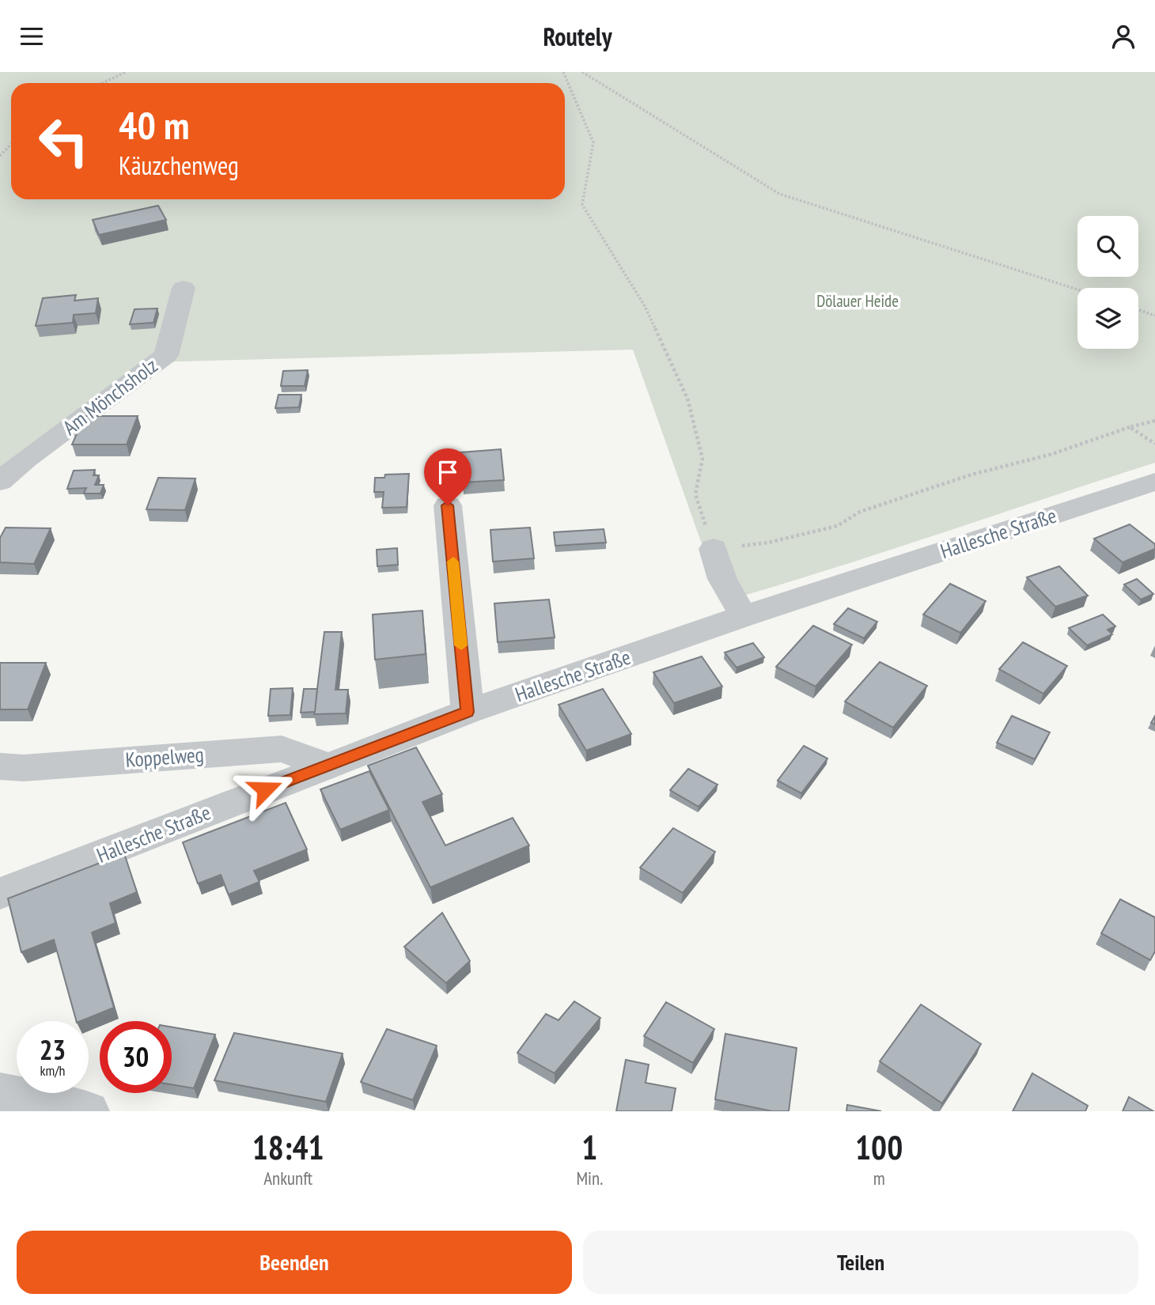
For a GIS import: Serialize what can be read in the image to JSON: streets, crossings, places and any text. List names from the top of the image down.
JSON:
{
  "streets": {
    "street": ["Am Mönchsholz", "Hallesche Straße", "Koppelweg"]
  },
  "crossings": [
    ["Hallesche Straße", "Koppelweg"]
  ],
  "parks": ["Dölauer Heide"],
  "page": {
    "header": "Routely",
    "turn": ["40 m", "Käuzchenweg"],
    "speed": "23 km/h",
    "limit": "30",
    "eta": [
      "18:41",
      "Ankunft",
      "1",
      "Min.",
      "100",
      "m"
    ],
    "buttons": ["Beenden", "Teilen"]
  }
}
